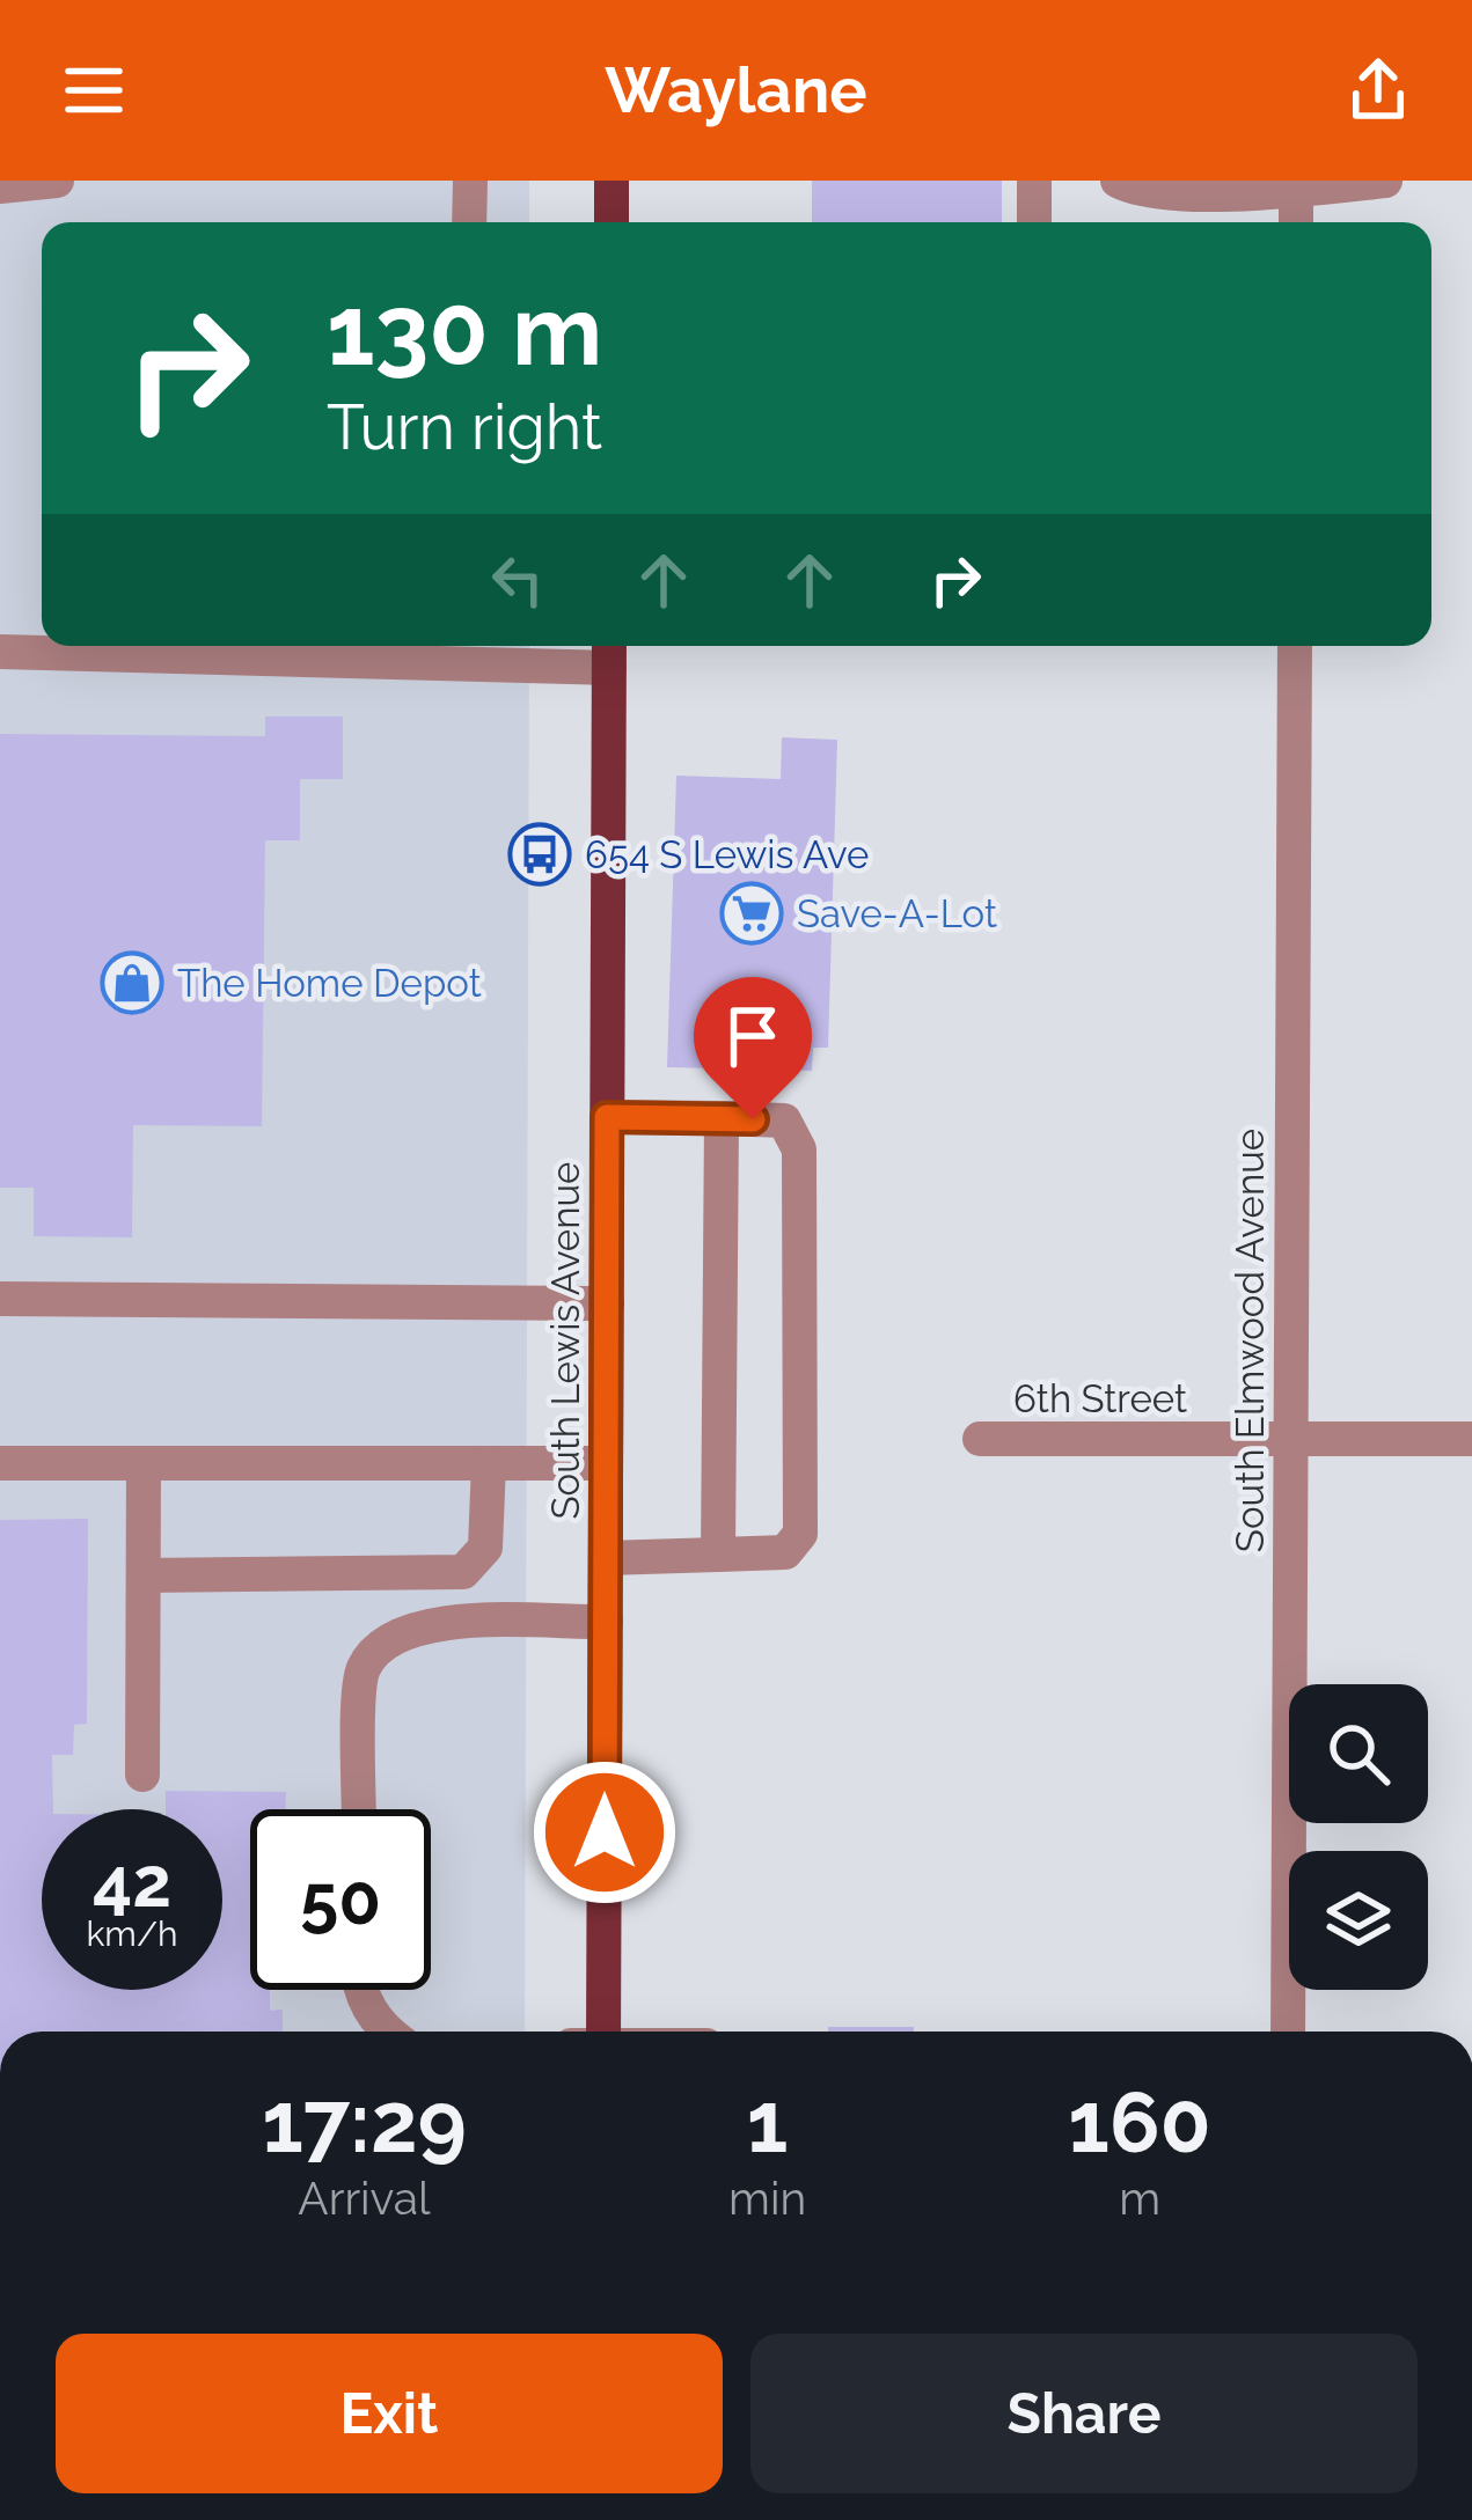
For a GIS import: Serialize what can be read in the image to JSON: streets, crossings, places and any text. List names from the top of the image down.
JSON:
{
  "streets": {
    "main road": ["South Lewis Avenue"],
    "street": ["South Elmwood Avenue", "6th Street"]
  },
  "crossings": [
    ["South Elmwood Avenue", "6th Street"]
  ],
  "places": {
    "bus stop": ["654 S Lewis Ave"],
    "supermarket": ["Save-A-Lot"],
    "shop": ["The Home Depot"]
  },
  "page": {
    "header": "Waylane",
    "turn": ["130 m", "Turn right"],
    "speed": "42 km/h",
    "limit": "50",
    "eta": [
      "17:29",
      "Arrival",
      "1",
      "min",
      "160",
      "m"
    ],
    "buttons": ["Exit", "Share"]
  }
}
